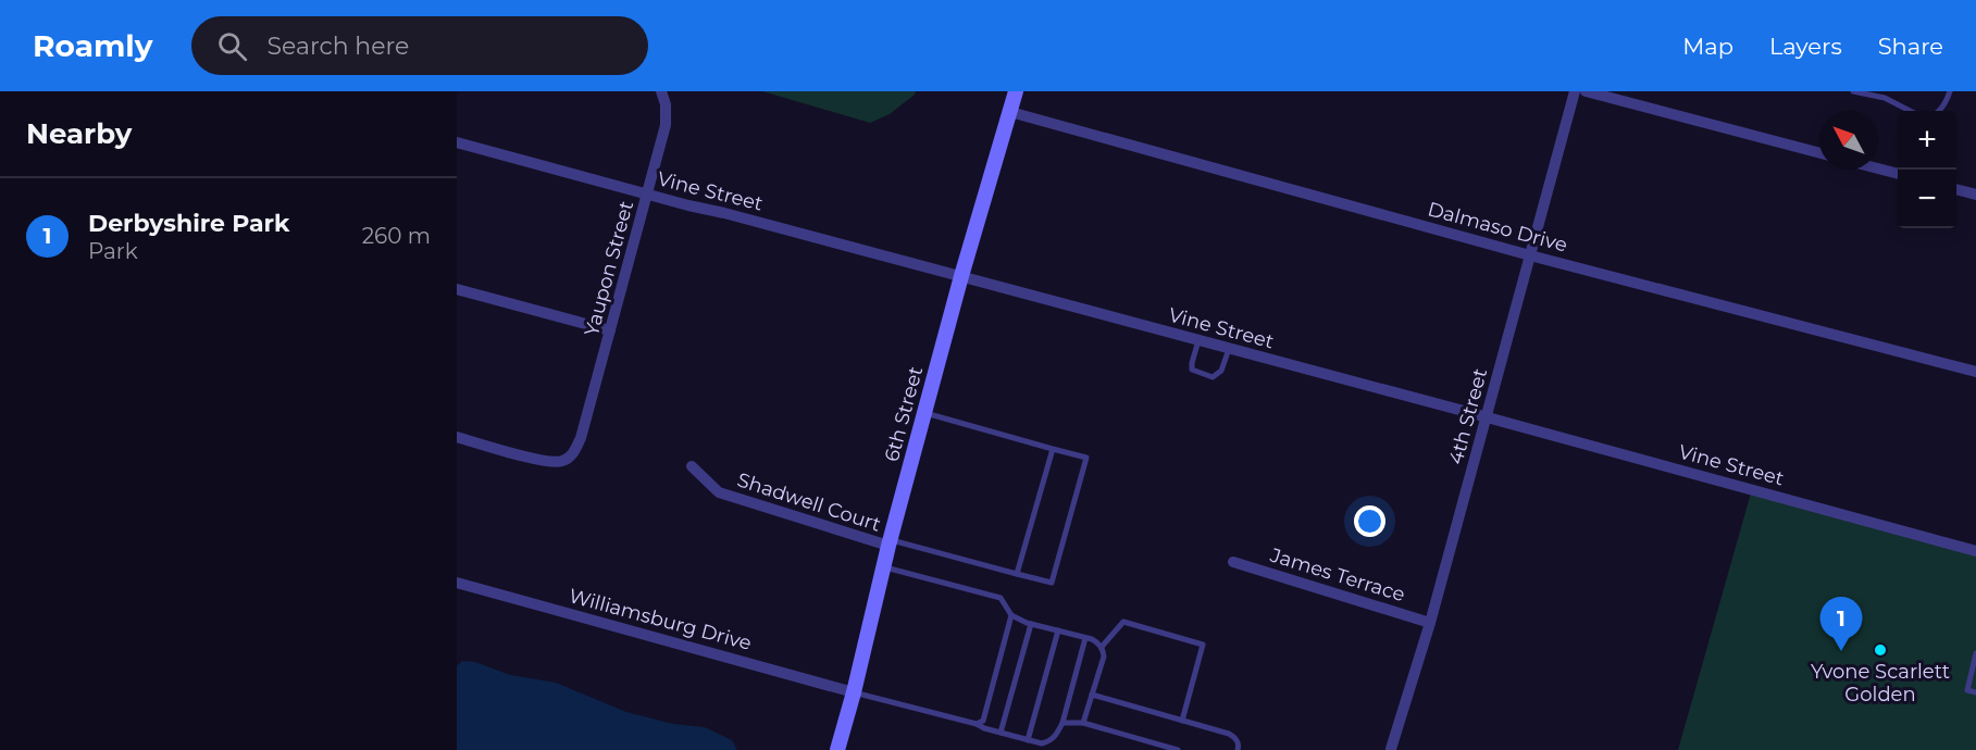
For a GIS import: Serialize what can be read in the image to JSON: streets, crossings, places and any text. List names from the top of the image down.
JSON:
{
  "streets": {
    "street": [
      "Vine Street",
      "Dalmaso Drive",
      "Yaupon Street",
      "6th Street",
      "4th Street",
      "Shadwell Court",
      "James Terrace",
      "Williamsburg Drive"
    ]
  },
  "crossings": [
    ["Vine Street", "Yaupon Street"],
    ["Vine Street", "6th Street"],
    ["Vine Street", "4th Street"],
    ["Dalmaso Drive", "6th Street"],
    ["Dalmaso Drive", "4th Street"],
    ["6th Street", "Shadwell Court"],
    ["6th Street", "Williamsburg Drive"],
    ["4th Street", "James Terrace"]
  ],
  "places": ["Yvone Scarlett Golden"],
  "north": "top left",
  "page": {
    "header": "Roamly",
    "search": "Search here",
    "nav": ["Map", "Layers", "Share"],
    "heading": "Nearby",
    "map_buttons": ["+", "−"],
    "list": [
      {
        "mark": "1",
        "name": "Derbyshire Park",
        "note": "Park",
        "value": "260 m"
      }
    ],
    "pins": "1"
  }
}
